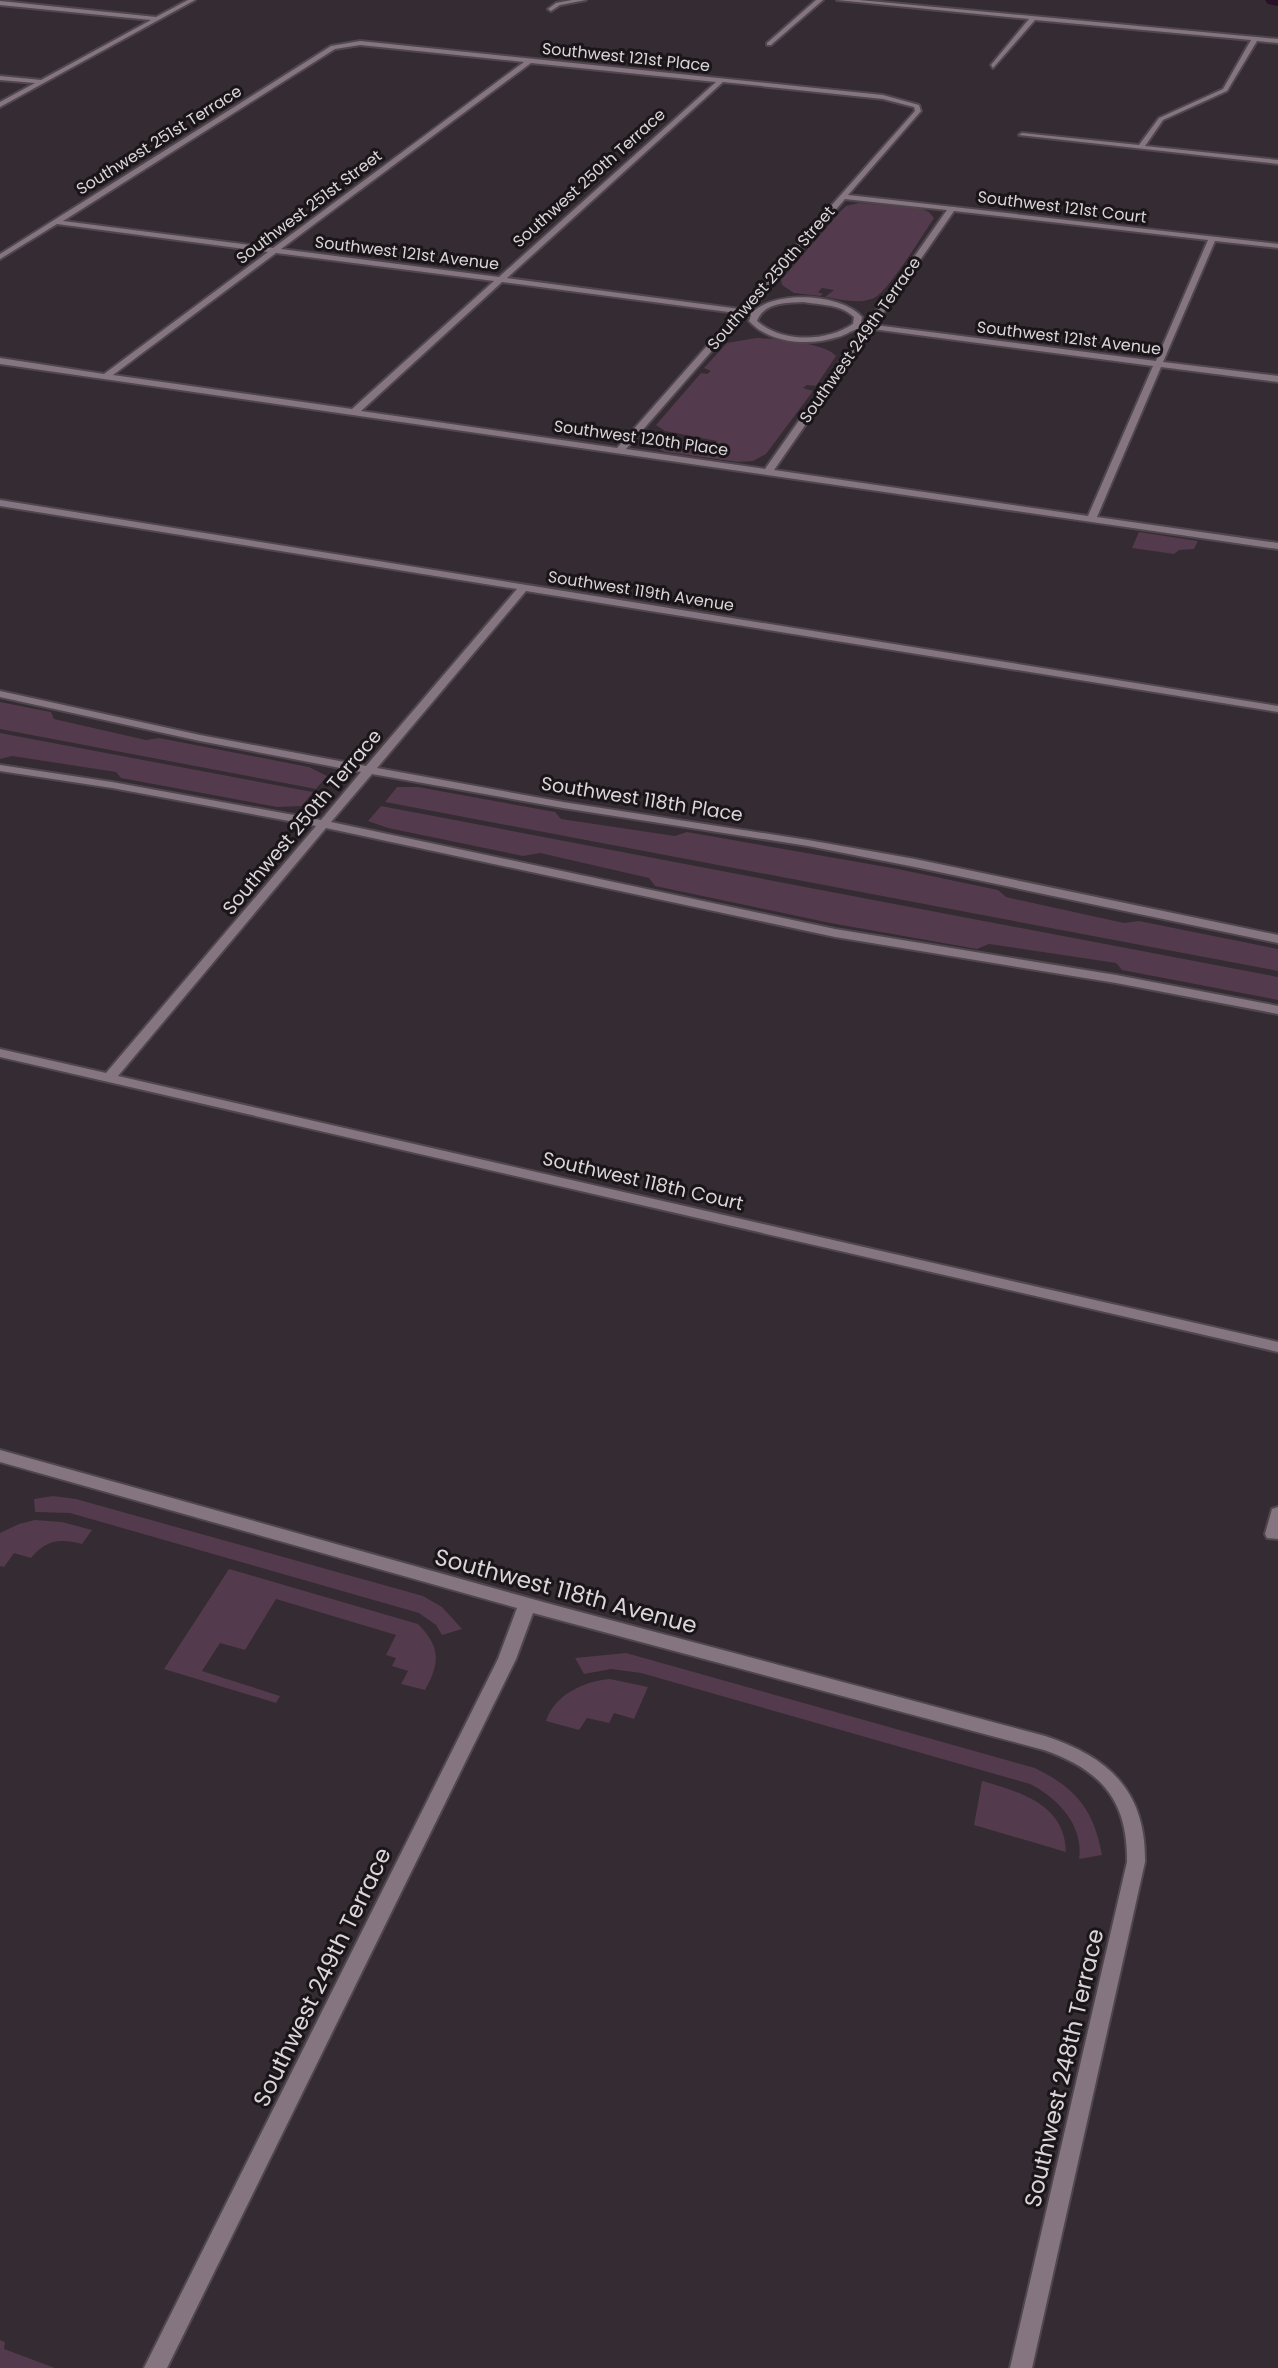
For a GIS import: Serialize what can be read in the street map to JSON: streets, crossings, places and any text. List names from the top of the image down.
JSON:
{
  "streets": {
    "street": [
      "Southwest 121st Place",
      "Southwest 251st Terrace",
      "Southwest 250th Terrace",
      "Southwest 251st Street",
      "Southwest 121st Court",
      "Southwest 121st Avenue",
      "Southwest 250th Street",
      "Southwest 249th Terrace",
      "Southwest 120th Place",
      "Southwest 119th Avenue",
      "Southwest 118th Place",
      "Southwest 118th Court",
      "Southwest 118th Avenue",
      "Southwest 248th Terrace"
    ]
  },
  "crossings": [
    ["Southwest 121st Place", "Southwest 251st Terrace"],
    ["Southwest 121st Place", "Southwest 250th Terrace"],
    ["Southwest 121st Place", "Southwest 251st Street"],
    ["Southwest 121st Place", "Southwest 250th Street"],
    ["Southwest 251st Terrace", "Southwest 121st Avenue"],
    ["Southwest 250th Terrace", "Southwest 121st Avenue"],
    ["Southwest 250th Terrace", "Southwest 120th Place"],
    ["Southwest 250th Terrace", "Southwest 119th Avenue"],
    ["Southwest 250th Terrace", "Southwest 118th Place"],
    ["Southwest 250th Terrace", "Southwest 118th Court"],
    ["Southwest 251st Street", "Southwest 121st Avenue"],
    ["Southwest 251st Street", "Southwest 120th Place"],
    ["Southwest 121st Court", "Southwest 250th Street"],
    ["Southwest 121st Court", "Southwest 249th Terrace"],
    ["Southwest 121st Avenue", "Southwest 250th Street"],
    ["Southwest 121st Avenue", "Southwest 249th Terrace"],
    ["Southwest 250th Street", "Southwest 120th Place"],
    ["Southwest 249th Terrace", "Southwest 120th Place"],
    ["Southwest 249th Terrace", "Southwest 118th Avenue"],
    ["Southwest 118th Avenue", "Southwest 248th Terrace"]
  ]
}
